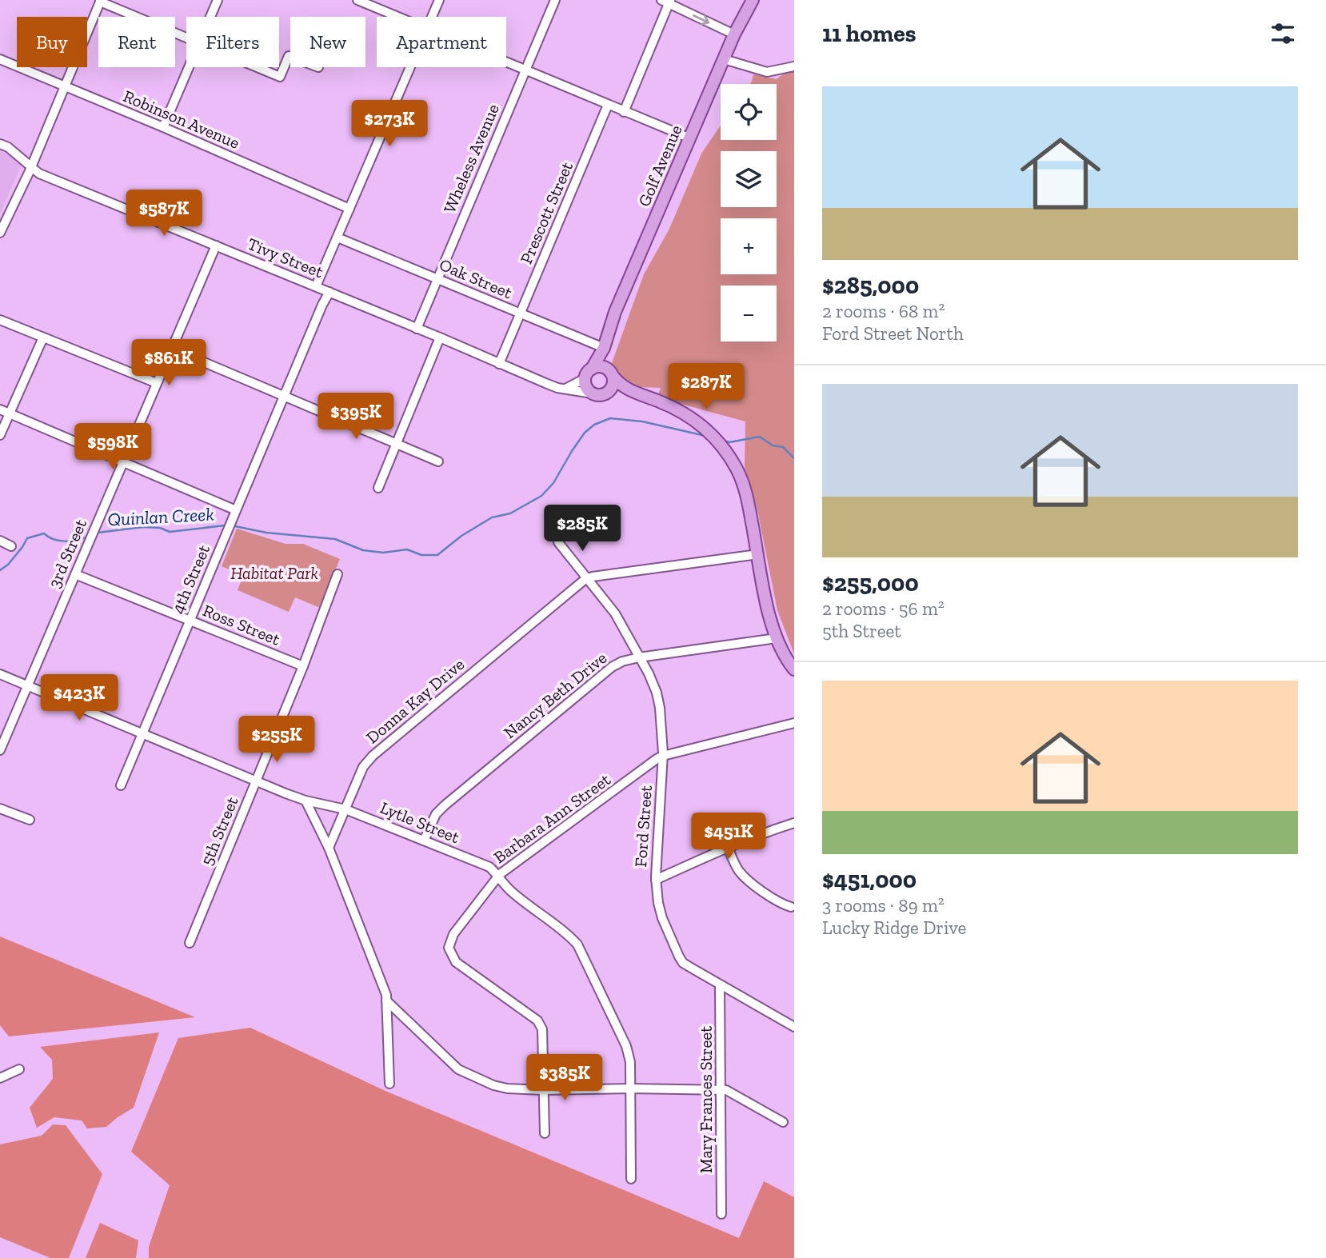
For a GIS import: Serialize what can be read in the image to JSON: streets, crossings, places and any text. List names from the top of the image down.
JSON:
{
  "streets": {
    "main road": ["Golf Avenue"],
    "street": [
      "Robinson Avenue",
      "Wheless Avenue",
      "Prescott Street",
      "Tivy Street",
      "Oak Street",
      "3rd Street",
      "4th Street",
      "Ross Street",
      "Nancy Beth Drive",
      "Donna Kay Drive",
      "Barbara Ann Street",
      "Lytle Street",
      "Ford Street",
      "5th Street",
      "Mary Frances Street"
    ]
  },
  "crossings": [
    ["Wheless Avenue", "Tivy Street"],
    ["Wheless Avenue", "Oak Street"],
    ["Golf Avenue", "Tivy Street"],
    ["Golf Avenue", "Oak Street"],
    ["Prescott Street", "Tivy Street"],
    ["Prescott Street", "Oak Street"],
    ["Tivy Street", "3rd Street"],
    ["Tivy Street", "4th Street"],
    ["3rd Street", "Ross Street"],
    ["3rd Street", "Lytle Street"],
    ["4th Street", "Ross Street"],
    ["4th Street", "Lytle Street"],
    ["Ross Street", "5th Street"],
    ["Nancy Beth Drive", "Lytle Street"],
    ["Nancy Beth Drive", "Ford Street"],
    ["Donna Kay Drive", "Lytle Street"],
    ["Donna Kay Drive", "Ford Street"],
    ["Barbara Ann Street", "Lytle Street"],
    ["Barbara Ann Street", "Ford Street"],
    ["Lytle Street", "5th Street"],
    ["Ford Street", "Mary Frances Street"]
  ],
  "water": ["Quinlan Creek"],
  "parks": ["Habitat Park"],
  "page": {
    "heading": "11 homes",
    "chip": [
      "Buy",
      "Rent",
      "Filters",
      "New",
      "Apartment"
    ],
    "list": [
      {
        "name": "$285,000",
        "note": "2 rooms · 68 m² · Ford Street North"
      },
      {
        "name": "$255,000",
        "note": "2 rooms · 56 m² · 5th Street"
      },
      {
        "name": "$451,000",
        "note": "3 rooms · 89 m² · Lucky Ridge Drive"
      }
    ],
    "map_buttons": ["+", "−"],
    "price": [
      "$273K",
      "$587K",
      "$861K",
      "$287K",
      "$395K",
      "$598K",
      "$285K",
      "$423K",
      "$255K",
      "$451K",
      "$385K"
    ]
  }
}
